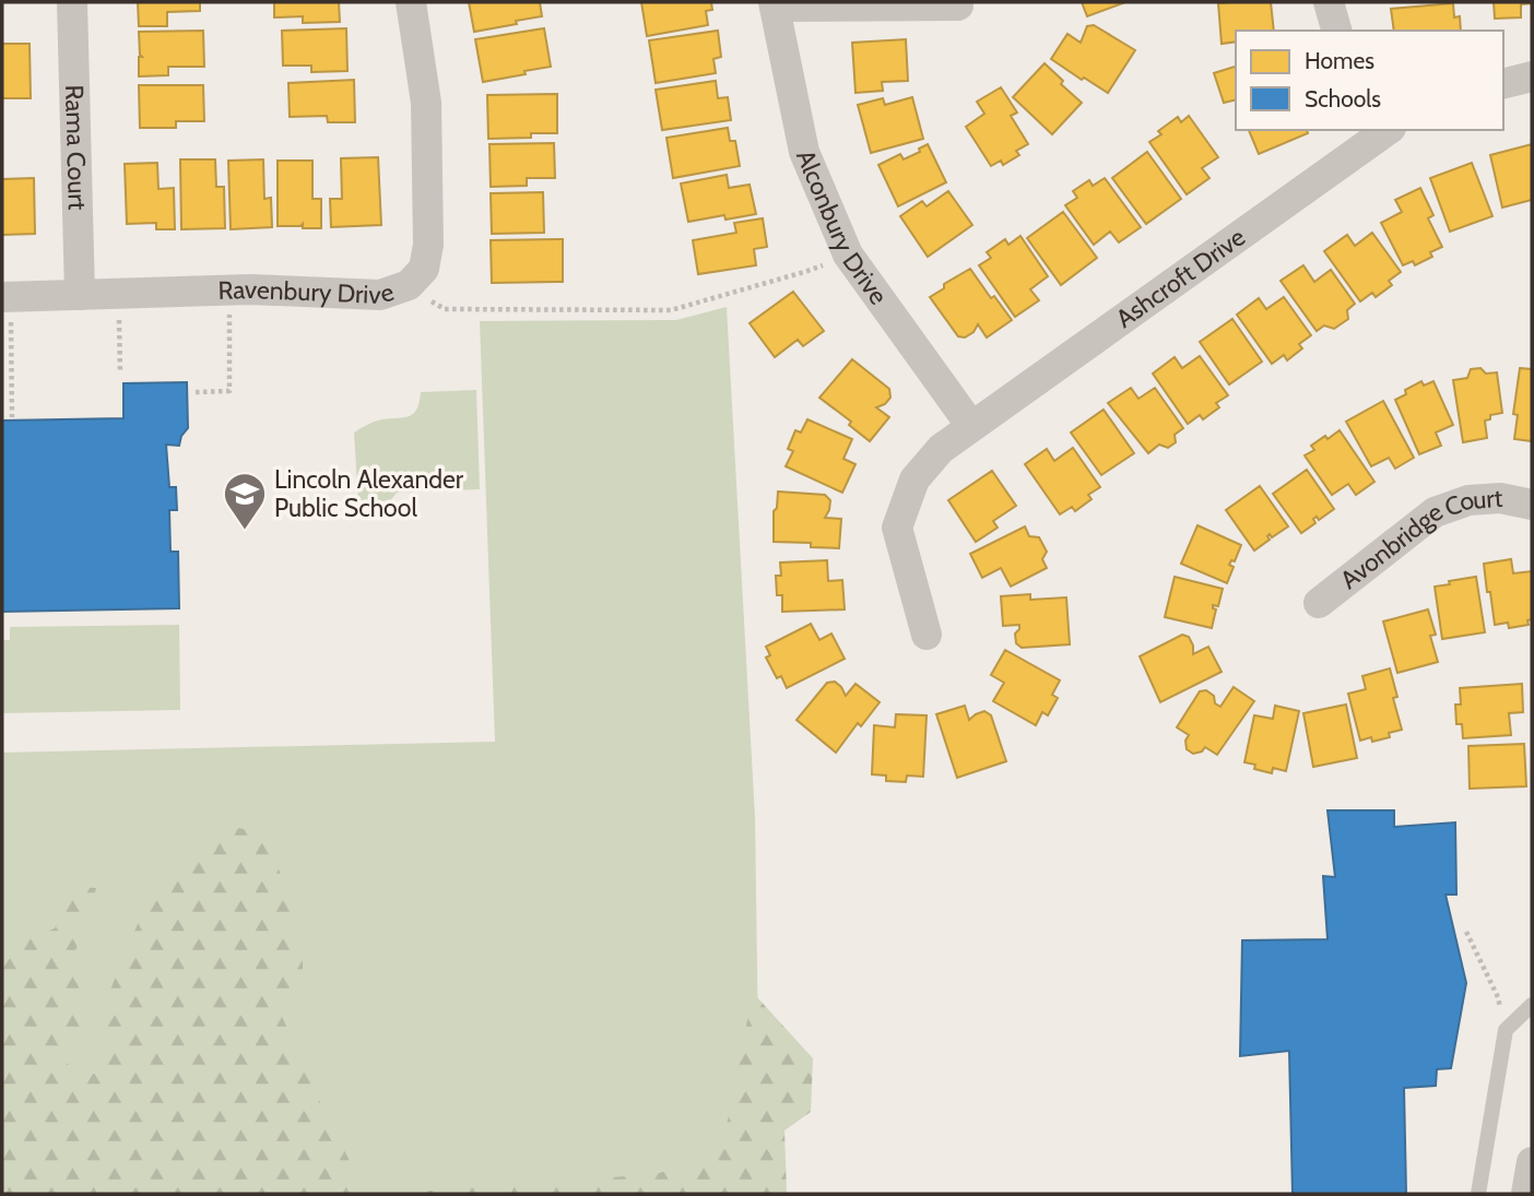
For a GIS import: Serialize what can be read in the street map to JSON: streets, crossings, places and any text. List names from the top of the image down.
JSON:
{
  "streets": {
    "street": [
      "Rama Court",
      "Alconbury Drive",
      "Ashcroft Drive",
      "Ravenbury Drive",
      "Avonbridge Court"
    ]
  },
  "crossings": [
    ["Rama Court", "Ravenbury Drive"],
    ["Alconbury Drive", "Ashcroft Drive"]
  ],
  "places": {
    "school or university": ["Lincoln Alexander Public School"]
  },
  "legend": ["Homes", "Schools"]
}
